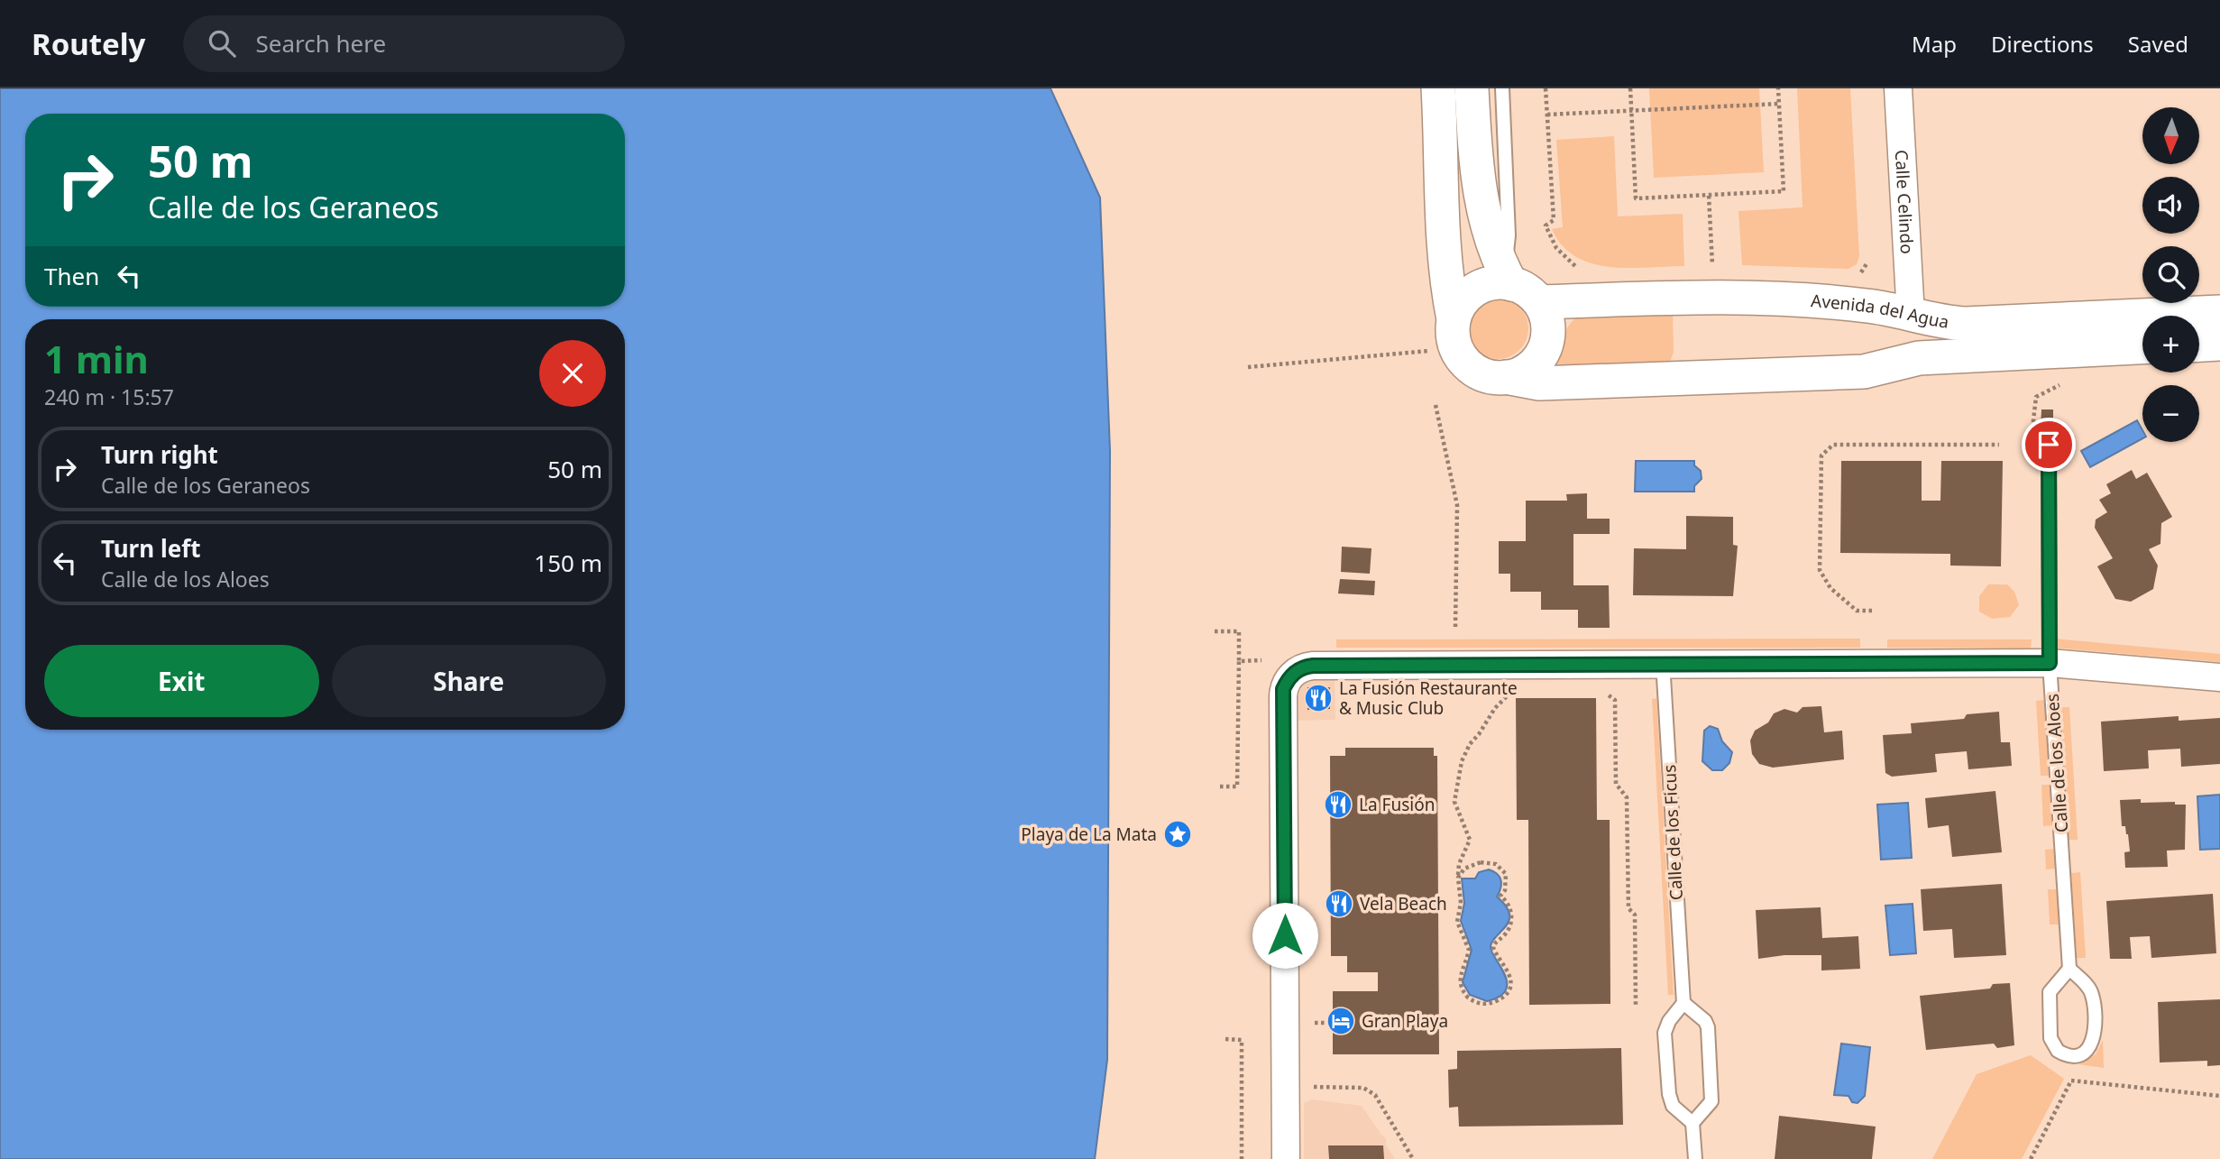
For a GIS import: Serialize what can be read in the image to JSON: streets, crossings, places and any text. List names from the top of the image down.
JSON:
{
  "streets": {
    "street": ["Calle Celindo", "Avenida del Agua"],
    "lane": ["Calle de los Aloes", "Calle de los Ficus"]
  },
  "crossings": [
    ["Calle Celindo", "Avenida del Agua"]
  ],
  "places": {
    "restaurant": ["La Fusión Restaurante & Music Club", "La Fusión", "Vela Beach"],
    "place": ["Playa de La Mata"],
    "hotel": ["Gran Playa"]
  },
  "north": "bottom",
  "page": {
    "header": "Routely",
    "search": "Search here",
    "nav": ["Map", "Directions", "Saved"],
    "map_buttons": ["+", "−"],
    "turn": ["50 m", "Calle de los Geraneos"],
    "then": "Then",
    "heading": ["1 min", "240 m · 15:57"],
    "list": [
      {
        "name": "Turn right",
        "note": "Calle de los Geraneos",
        "value": "50 m"
      },
      {
        "name": "Turn left",
        "note": "Calle de los Aloes",
        "value": "150 m"
      }
    ],
    "buttons": ["Exit", "Share"]
  }
}
